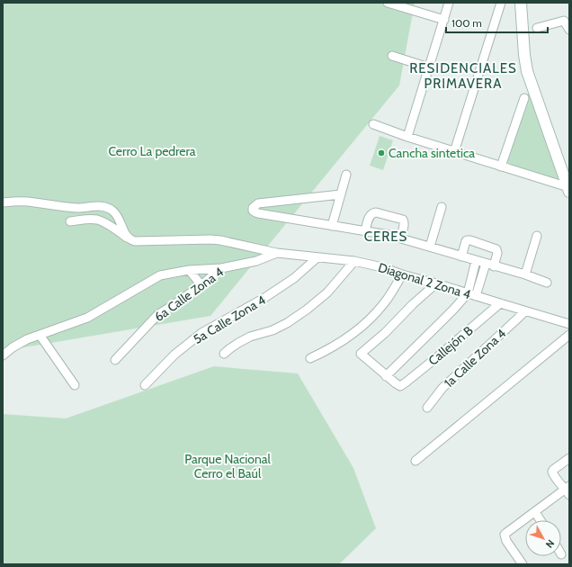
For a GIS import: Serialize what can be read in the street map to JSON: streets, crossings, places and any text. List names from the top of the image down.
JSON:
{
  "streets": {
    "street": [
      "Diagonal 2 Zona 4",
      "6a Calle Zona 4",
      "5a Calle Zona 4",
      "Callejón B",
      "1a Calle Zona 4"
    ]
  },
  "crossings": [
    ["Diagonal 2 Zona 4", "6a Calle Zona 4"],
    ["Diagonal 2 Zona 4", "5a Calle Zona 4"],
    ["Diagonal 2 Zona 4", "Callejón B"],
    ["Diagonal 2 Zona 4", "1a Calle Zona 4"]
  ],
  "districts": ["RESIDENCIALES PRIMAVERA", "CERES"],
  "parks": ["Cerro La pedrera", "Parque Nacional Cerro el Baúl"],
  "places": ["Cancha sintetica"],
  "scale_bar": "100 m",
  "north": "bottom right"
}
